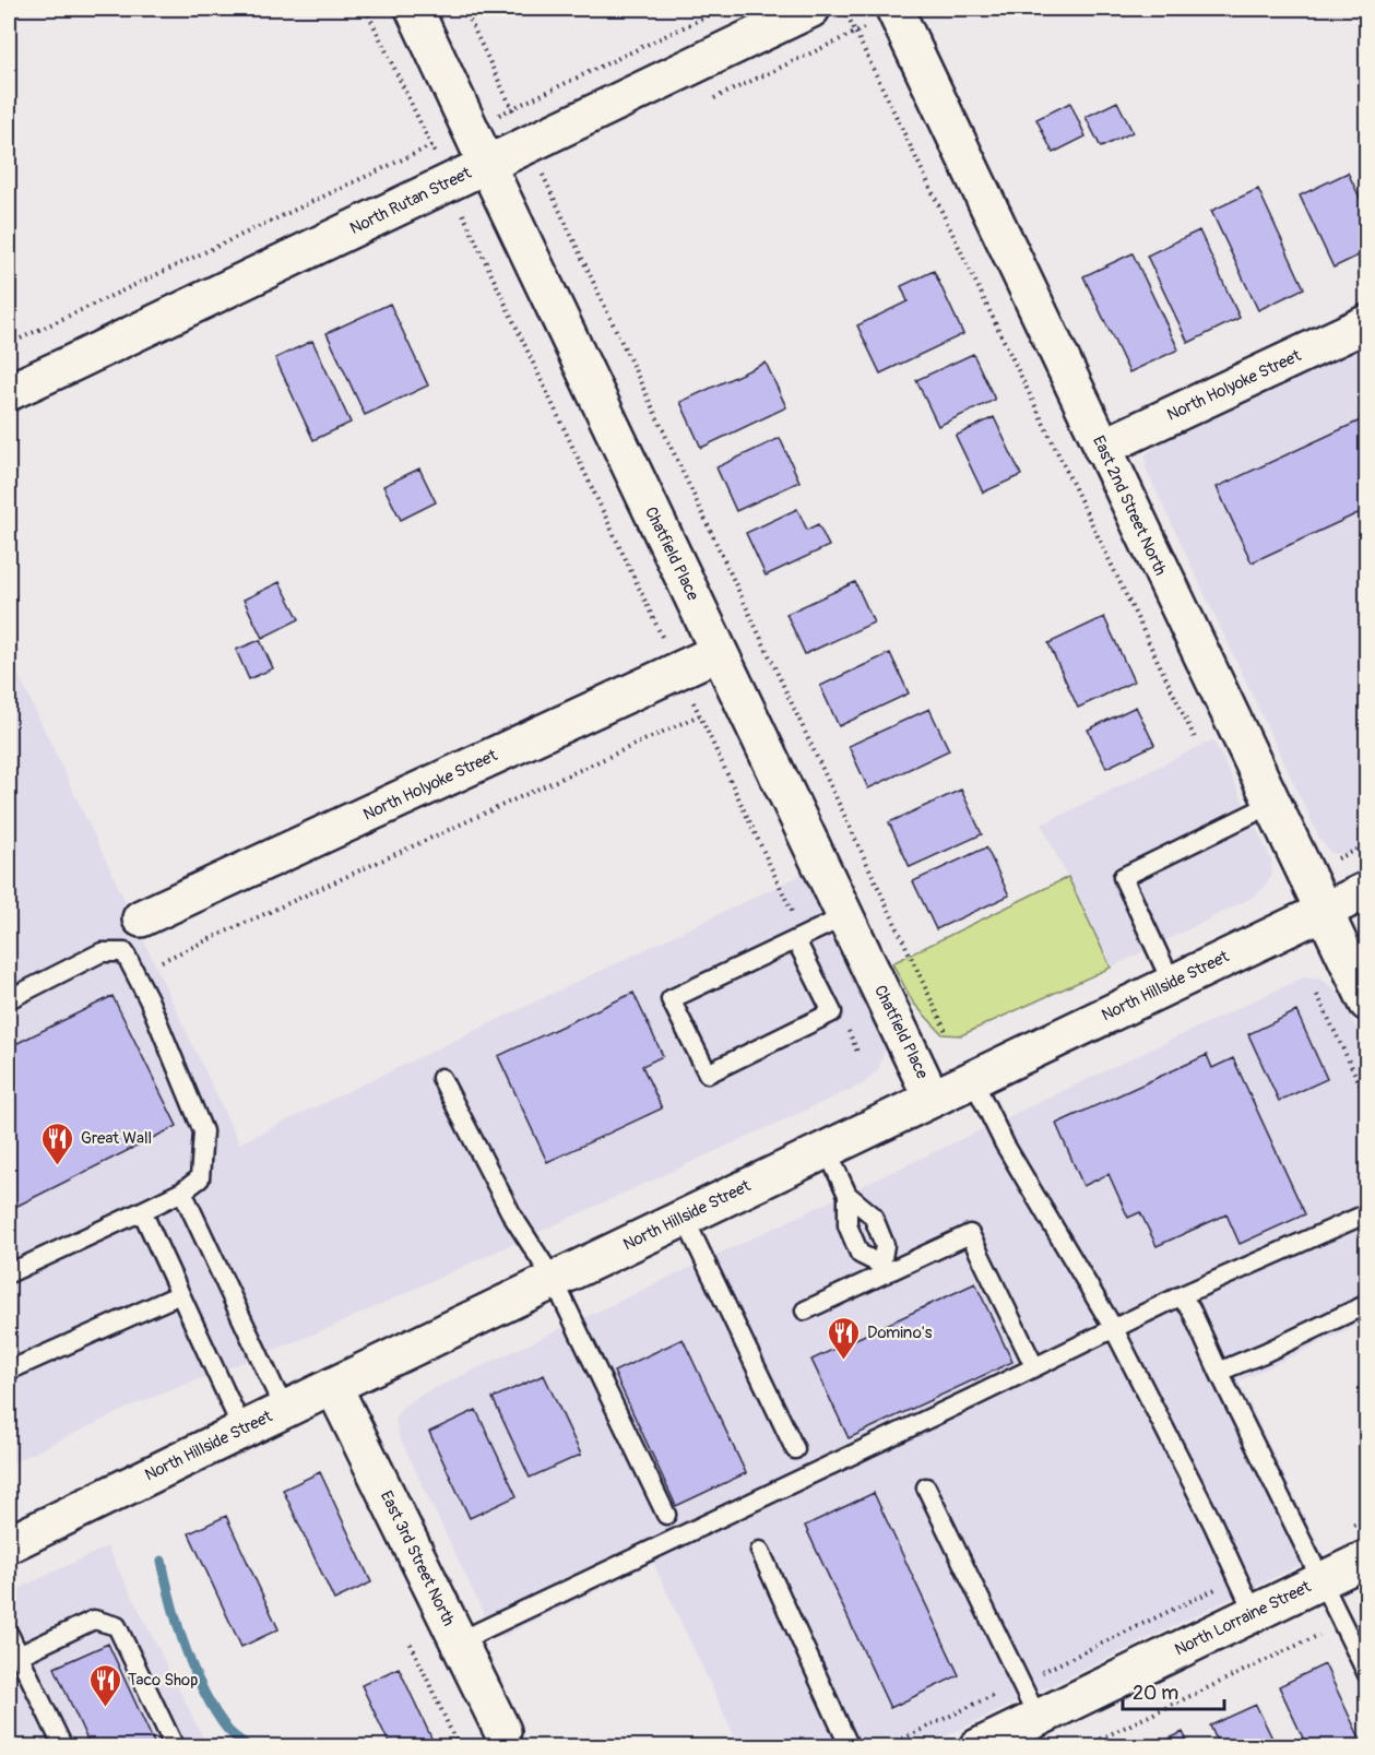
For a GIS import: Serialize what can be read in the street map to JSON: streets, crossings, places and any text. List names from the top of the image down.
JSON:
{
  "streets": {
    "street": [
      "North Rutan Street",
      "North Holyoke Street",
      "East 2nd Street North",
      "Chatfield Place",
      "North Hillside Street",
      "East 3rd Street North",
      "North Lorraine Street"
    ]
  },
  "crossings": [
    ["North Rutan Street", "Chatfield Place"],
    ["North Holyoke Street", "East 2nd Street North"],
    ["North Holyoke Street", "Chatfield Place"],
    ["East 2nd Street North", "North Hillside Street"],
    ["Chatfield Place", "North Hillside Street"],
    ["North Hillside Street", "East 3rd Street North"]
  ],
  "places": {
    "restaurant": ["Great Wall", "Domino's", "Taco Shop"]
  },
  "scale_bar": "20 m"
}
